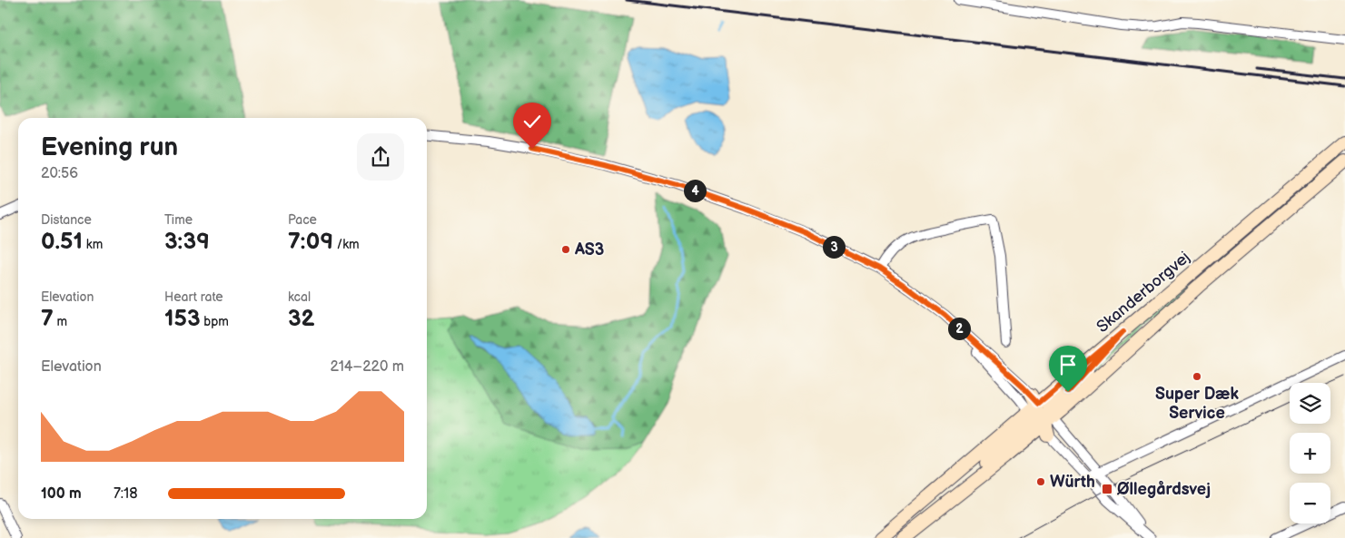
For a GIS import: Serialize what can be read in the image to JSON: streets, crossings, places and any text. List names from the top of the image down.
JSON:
{
  "streets": {
    "main road": ["Skanderborgvej"]
  },
  "places": {
    "other": ["AS3", "Super Dæk Service", "Würth"],
    "transit": ["Øllegårdsvej"]
  },
  "page": {
    "heading": ["Evening run", "20:56"],
    "pins": ["4", "3", "2"],
    "stats": [
      ["Distance", "0.51 km"],
      ["Time", "3:39"],
      ["Pace", "7:09 /km"],
      ["Elevation", "7 m"],
      ["Heart rate", "153 bpm"],
      ["kcal", "32"]
    ],
    "chart": ["Elevation", "214–220 m"],
    "map_buttons": ["+", "−"],
    "list": [
      {
        "name": "100 m",
        "note": "7:18"
      }
    ]
  }
}
